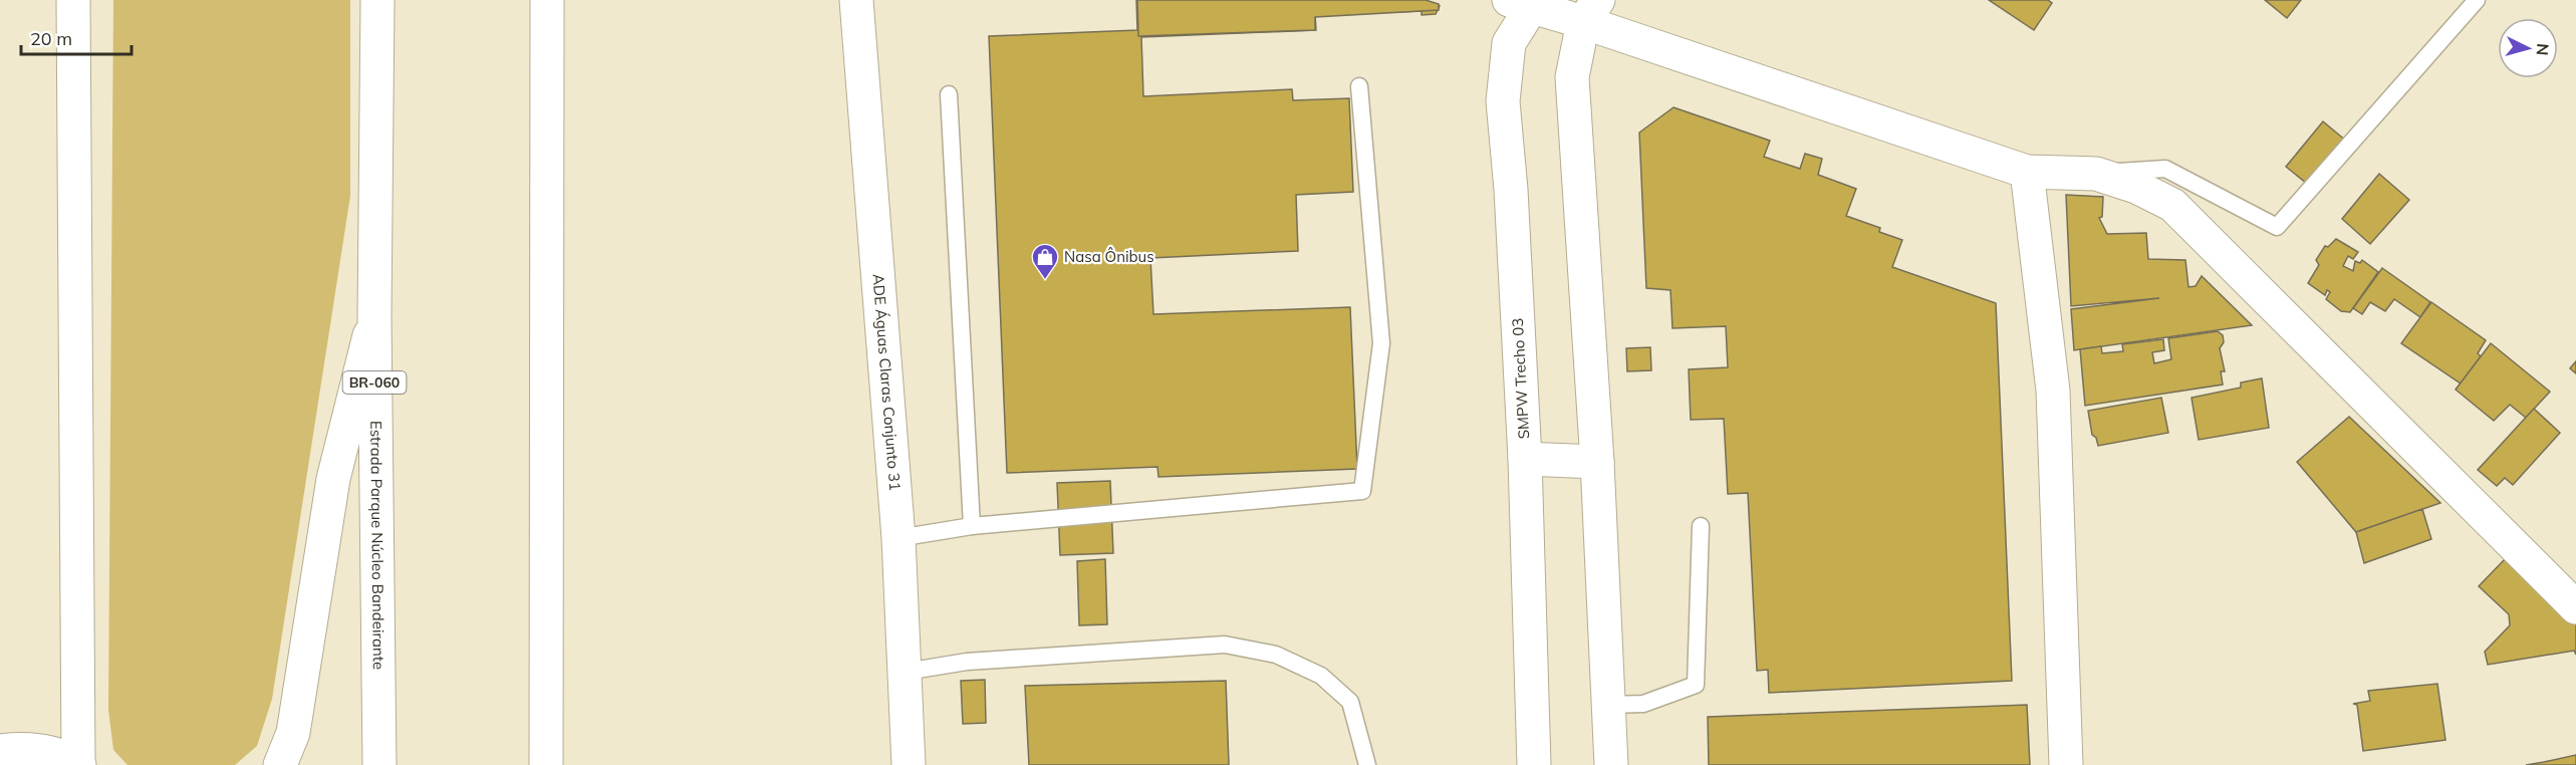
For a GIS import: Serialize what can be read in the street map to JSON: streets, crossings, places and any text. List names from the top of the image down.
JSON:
{
  "streets": {
    "main road": [
      "SMPW Trecho 03",
      "BR-060",
      "ADE Águas Claras Conjunto 31",
      "Estrada Parque Núcleo Bandeirante"
    ]
  },
  "places": {
    "shop": ["Nasa Ônibus"]
  },
  "scale_bar": "20 m",
  "north": "right"
}
